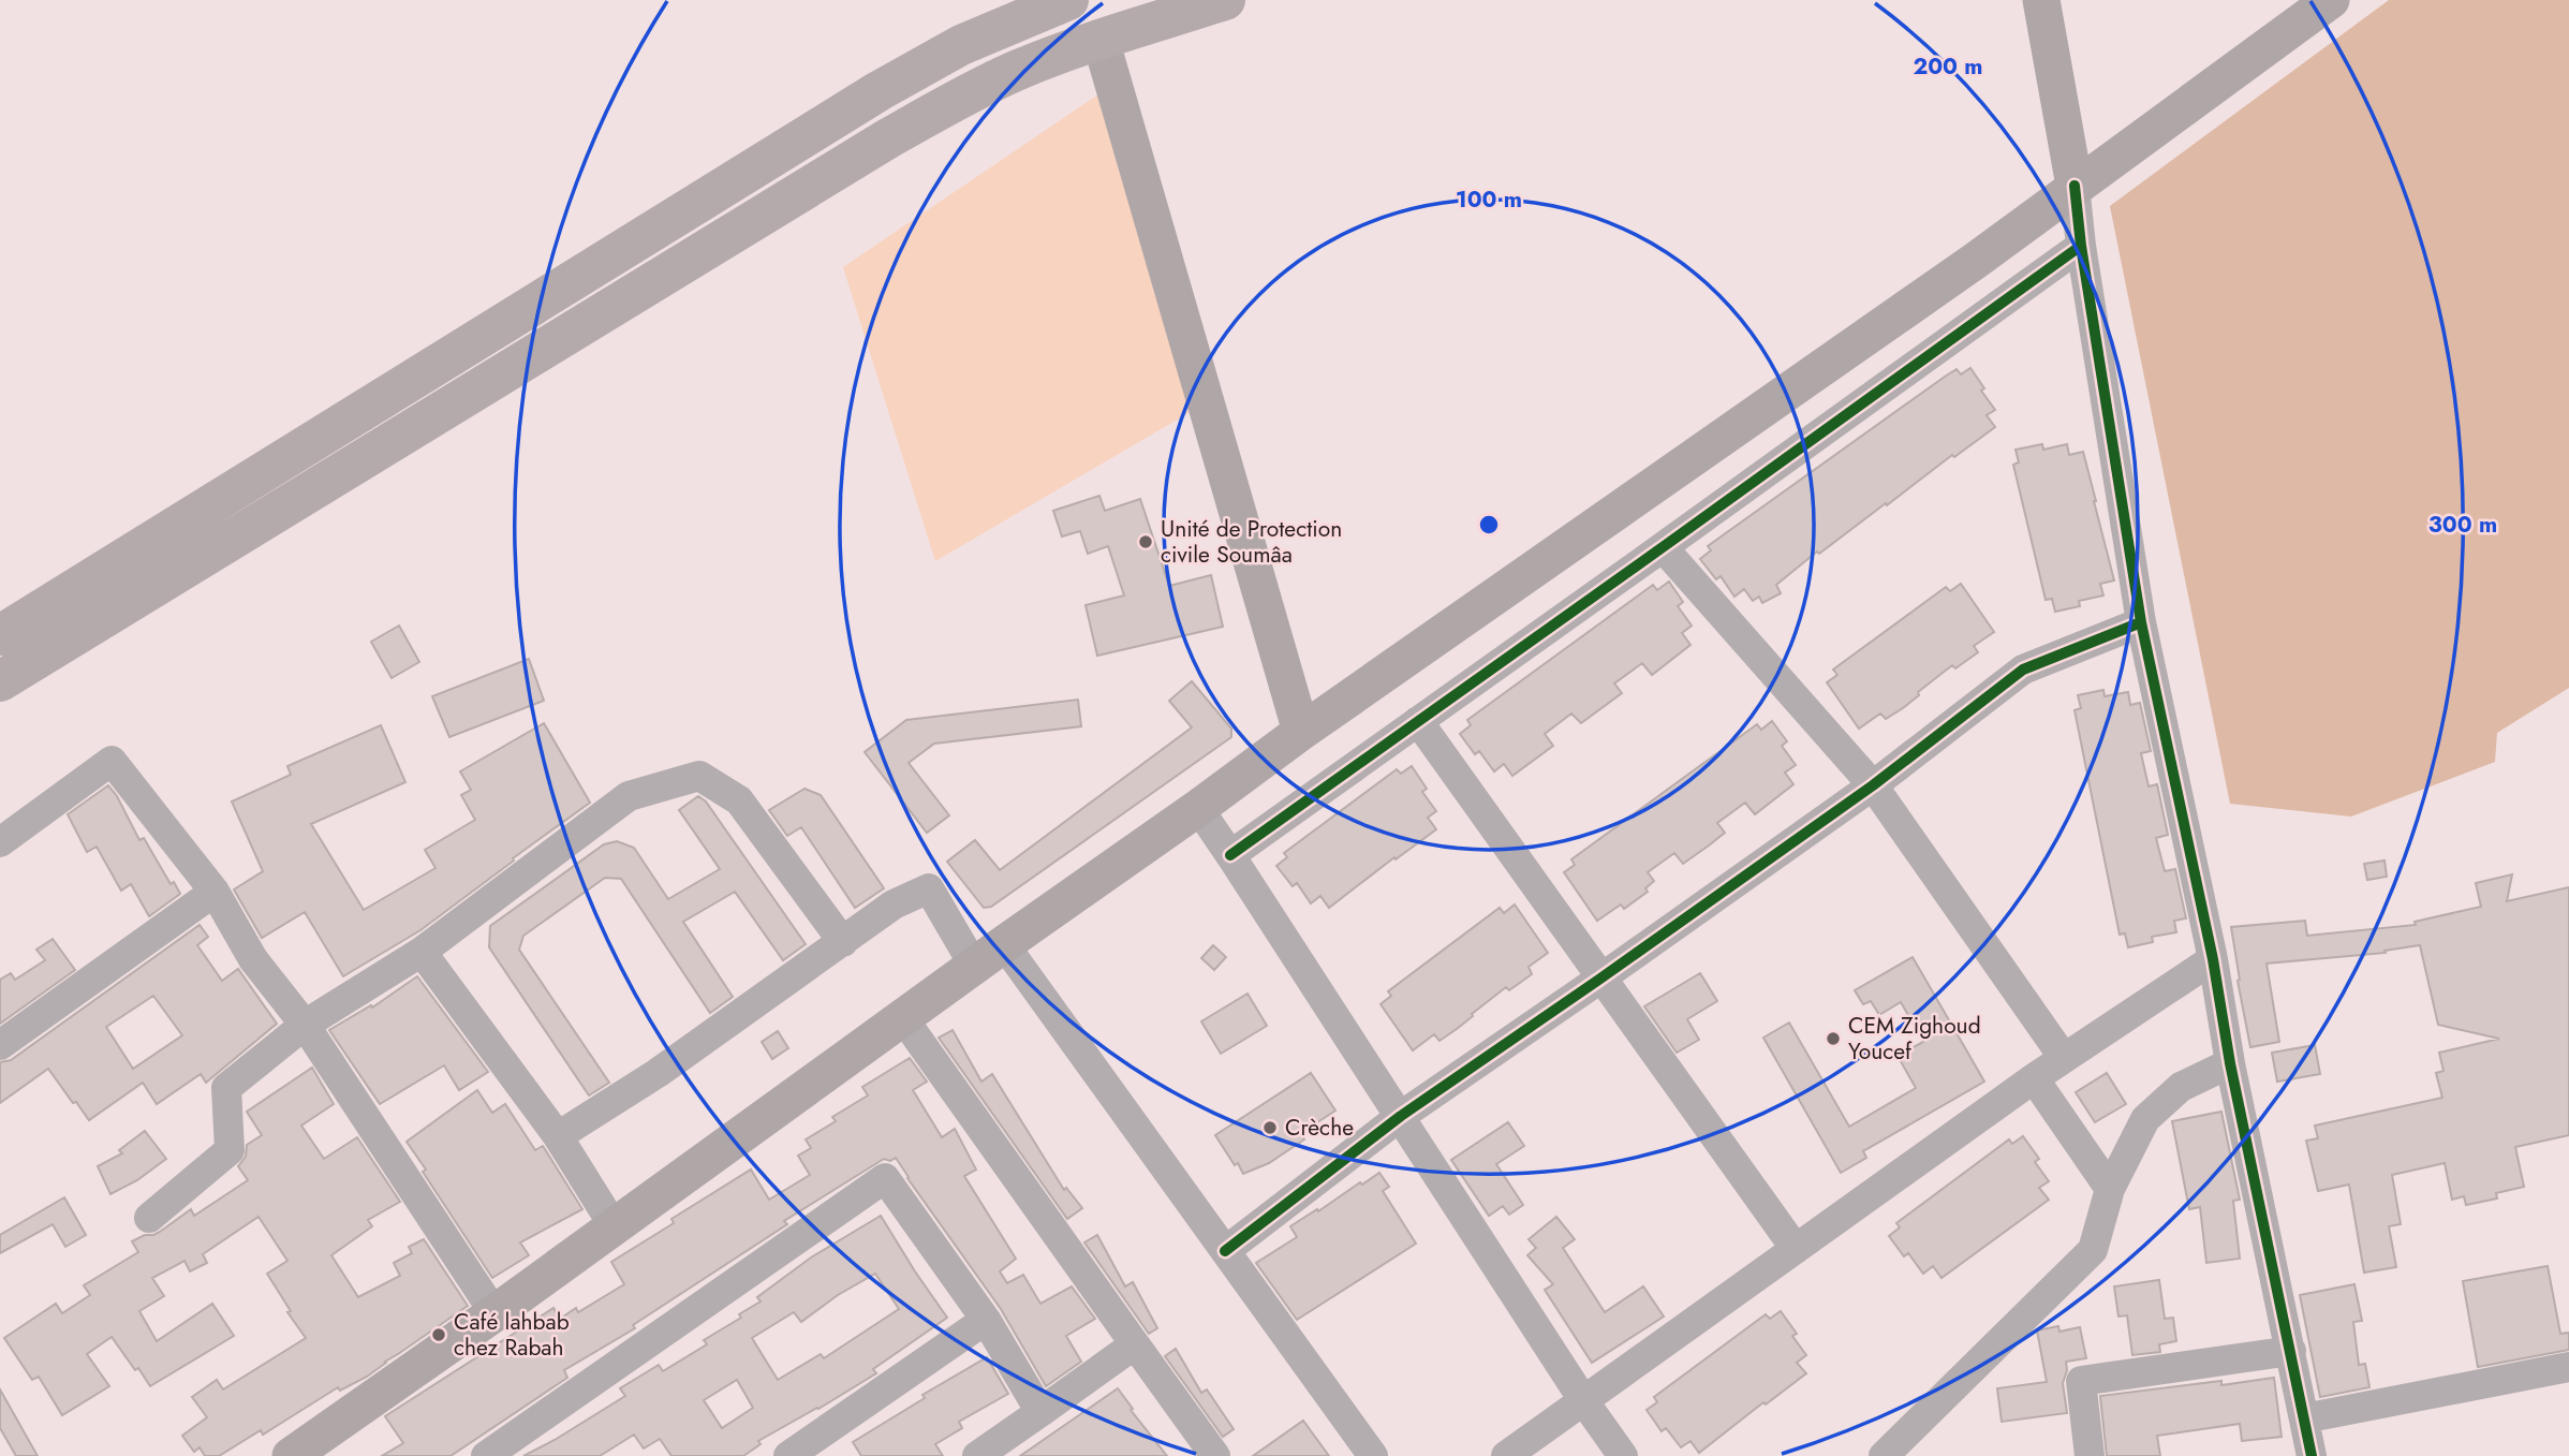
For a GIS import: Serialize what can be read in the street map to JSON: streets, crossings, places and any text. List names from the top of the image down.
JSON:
{
  "places": [
    "Unité de Protection civile Soumâa",
    "CEM Zighoud Youcef",
    "Crèche",
    "Café lahbab chez Rabah"
  ],
  "rings": ["200 m", "100 m", "300 m"]
}
